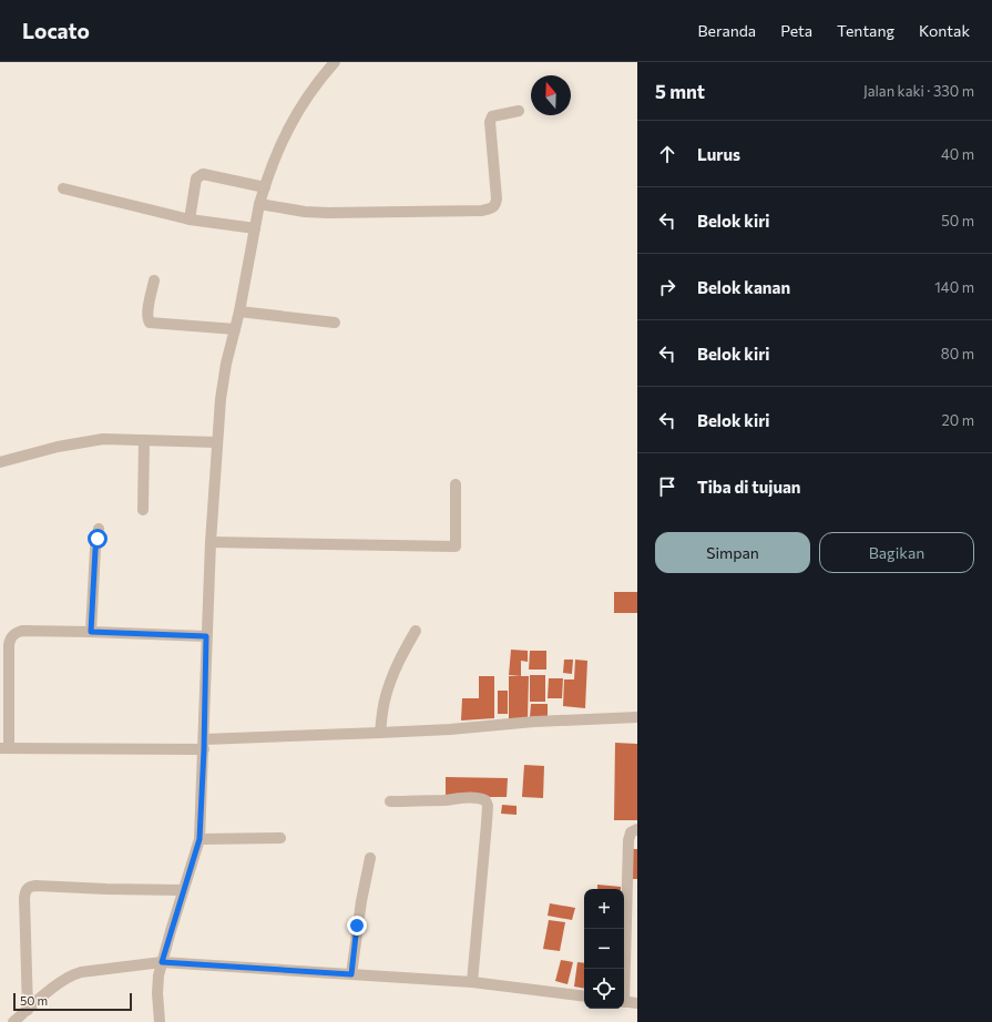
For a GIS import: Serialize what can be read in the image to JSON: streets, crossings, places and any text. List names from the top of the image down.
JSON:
{
  "scale_bar": "50 m",
  "north": "top",
  "page": {
    "header": "Locato",
    "nav": [
      "Beranda",
      "Peta",
      "Tentang",
      "Kontak"
    ],
    "heading": ["5 mnt", "Jalan kaki · 330 m"],
    "list": [
      ["Lurus", "40 m"],
      ["Belok kiri", "50 m"],
      ["Belok kanan", "140 m"],
      ["Belok kiri", "80 m"],
      ["Belok kiri", "20 m"],
      "Tiba di tujuan"
    ],
    "buttons": ["Simpan", "Bagikan"],
    "map_buttons": ["+", "−"],
    "scale": "50 m"
  }
}
